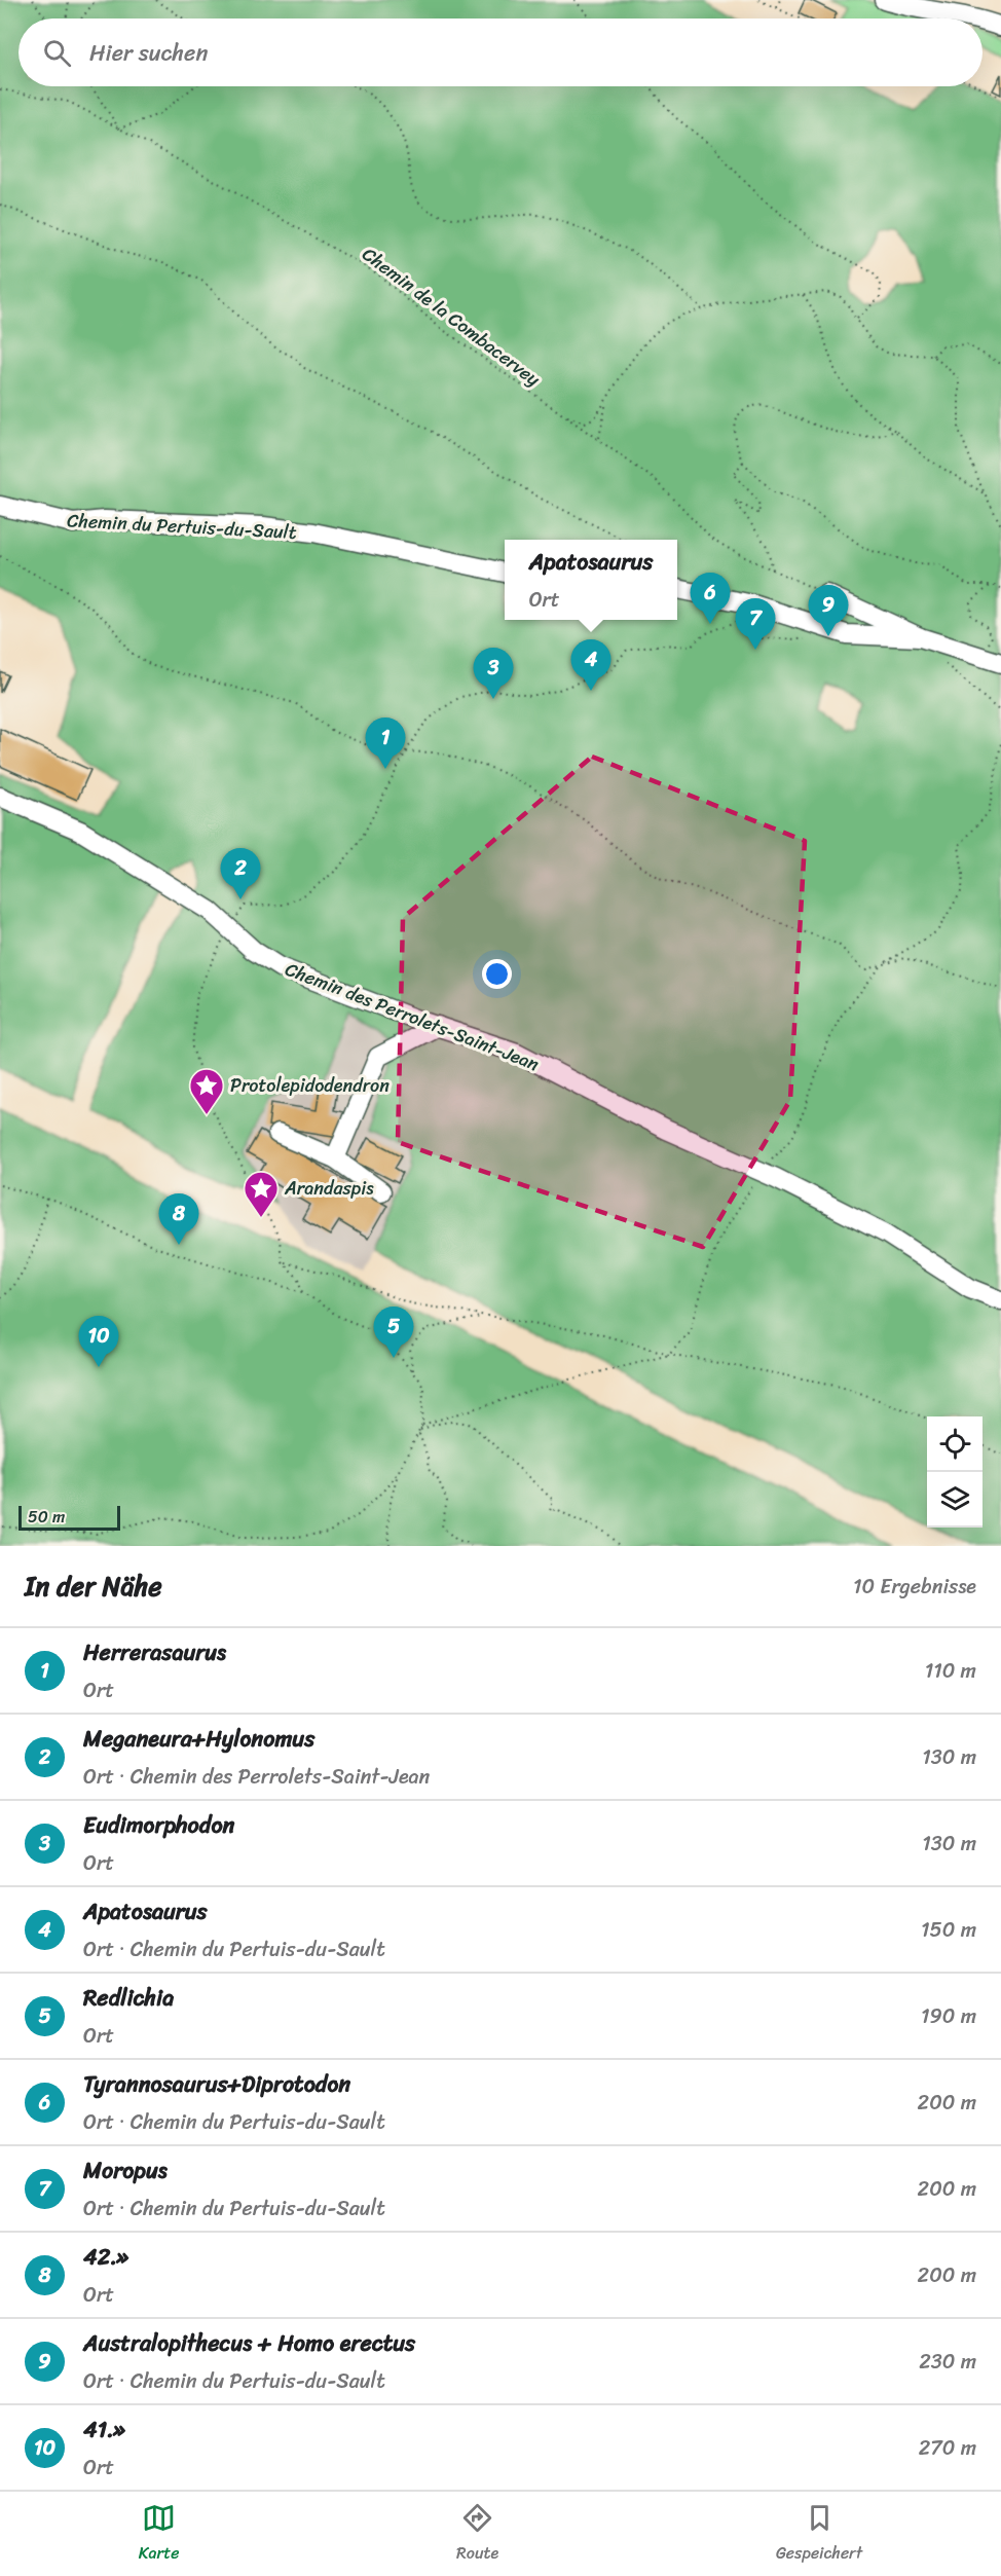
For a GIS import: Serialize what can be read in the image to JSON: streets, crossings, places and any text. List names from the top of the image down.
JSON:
{
  "streets": {
    "street": ["Chemin du Pertuis-du-Sault", "Chemin des Perrolets-Saint-Jean"],
    "path": ["Chemin de la Combacervey"]
  },
  "places": {
    "place": ["Protolepidodendron", "Arandaspis"]
  },
  "scale_bar": "50 m",
  "page": {
    "search": "Hier suchen",
    "popup": ["Apatosaurus", "Ort"],
    "pins": [
      "6",
      "9",
      "7",
      "4",
      "3",
      "1",
      "2",
      "8",
      "5",
      "10"
    ],
    "scale": "50 m",
    "heading": ["In der Nähe", "10 Ergebnisse"],
    "list": [
      {
        "mark": "1",
        "name": "Herrerasaurus",
        "note": "Ort",
        "value": "110 m"
      },
      {
        "mark": "2",
        "name": "Meganeura+Hylonomus",
        "note": "Ort · Chemin des Perrolets-Saint-Jean",
        "value": "130 m"
      },
      {
        "mark": "3",
        "name": "Eudimorphodon",
        "note": "Ort",
        "value": "130 m"
      },
      {
        "mark": "4",
        "name": "Apatosaurus",
        "note": "Ort · Chemin du Pertuis-du-Sault",
        "value": "150 m"
      },
      {
        "mark": "5",
        "name": "Redlichia",
        "note": "Ort",
        "value": "190 m"
      },
      {
        "mark": "6",
        "name": "Tyrannosaurus+Diprotodon",
        "note": "Ort · Chemin du Pertuis-du-Sault",
        "value": "200 m"
      },
      {
        "mark": "7",
        "name": "Moropus",
        "note": "Ort · Chemin du Pertuis-du-Sault",
        "value": "200 m"
      },
      {
        "mark": "8",
        "name": "42.»",
        "note": "Ort",
        "value": "200 m"
      },
      {
        "mark": "9",
        "name": "Australopithecus + Homo erectus",
        "note": "Ort · Chemin du Pertuis-du-Sault",
        "value": "230 m"
      },
      {
        "mark": "10",
        "name": "41.»",
        "note": "Ort",
        "value": "270 m"
      }
    ],
    "nav": ["Karte", "Route", "Gespeichert"]
  }
}
